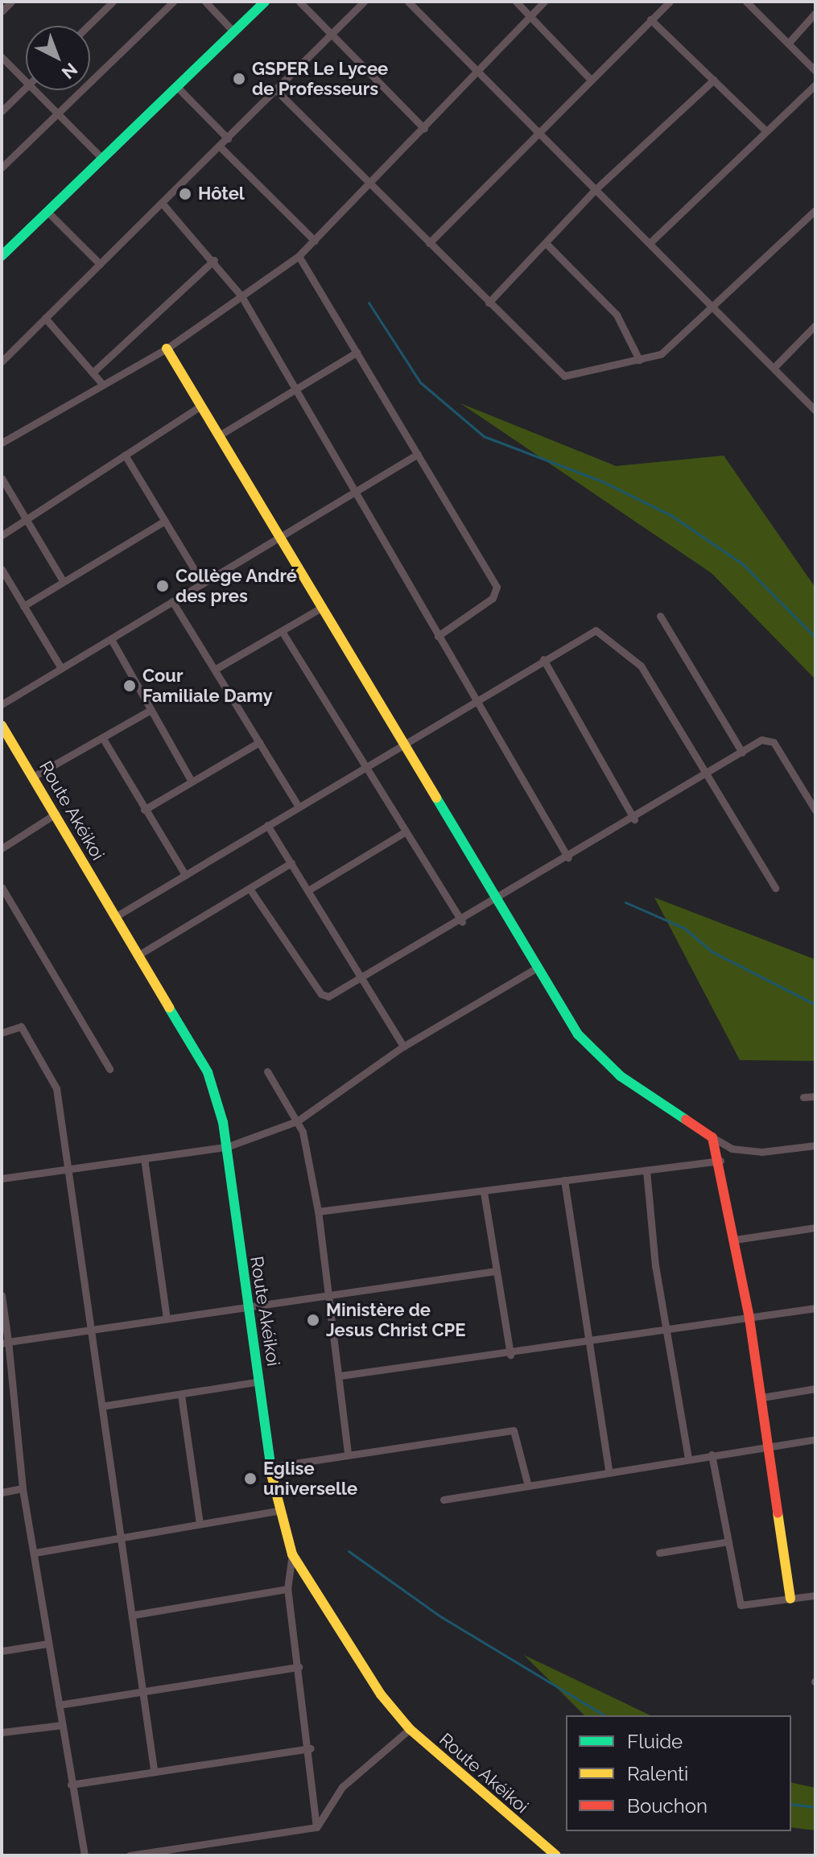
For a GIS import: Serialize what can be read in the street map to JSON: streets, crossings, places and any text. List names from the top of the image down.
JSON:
{
  "streets": {
    "street": ["Route Akéikoi"]
  },
  "places": [
    "GSPER Le Lycee de Professeurs",
    "Hôtel",
    "Collège André des pres",
    "Cour Familiale Damy",
    "Ministère de Jesus Christ CPE",
    "Eglise universelle"
  ],
  "legend": ["Fluide", "Ralenti", "Bouchon"],
  "north": "bottom right"
}
